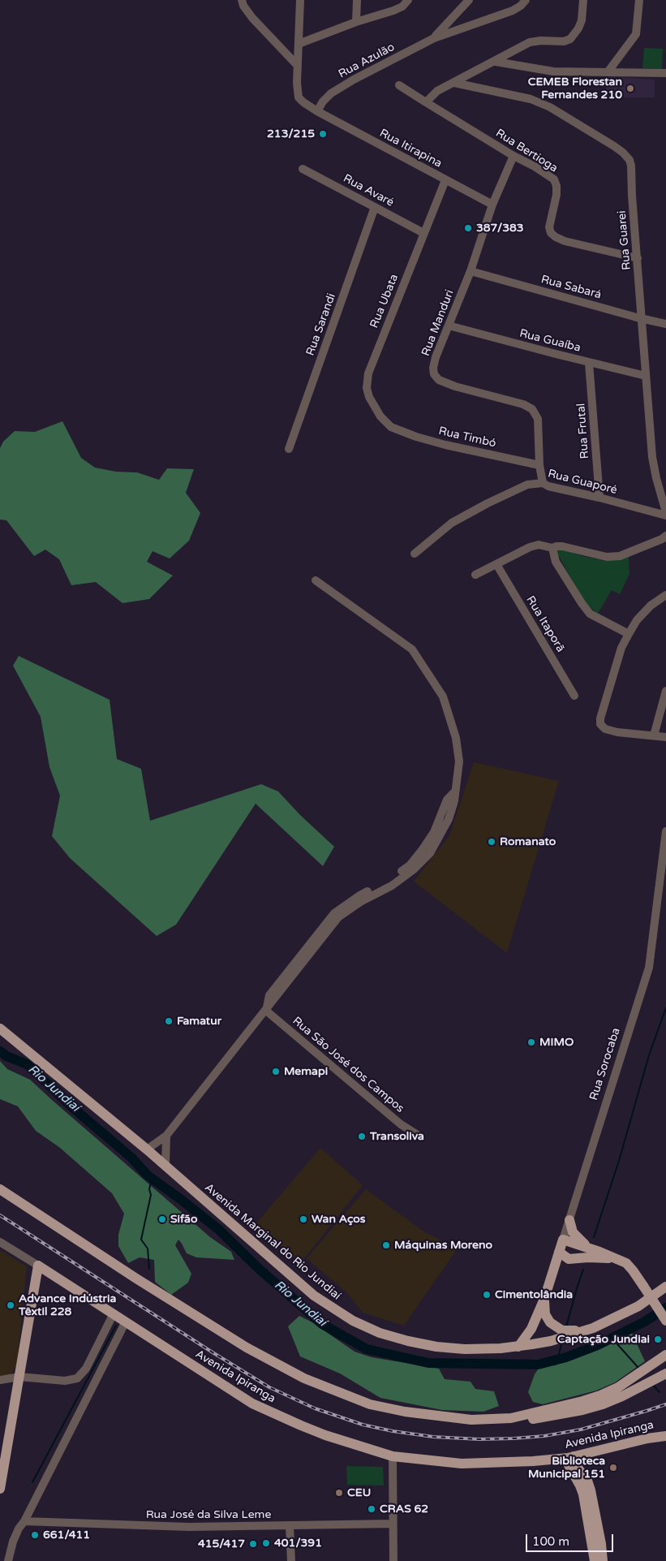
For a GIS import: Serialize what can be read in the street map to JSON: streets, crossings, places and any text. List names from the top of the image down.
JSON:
{
  "streets": {
    "main road": ["Rua Sorocaba", "Avenida Marginal do Rio Jundiaí", "Avenida Ipiranga"],
    "street": [
      "Rua Azulão",
      "Rua Itirapina",
      "Rua Bertioga",
      "Rua Avaré",
      "Rua Guarei",
      "Rua Sabará",
      "Rua Ubata",
      "Rua Manduri",
      "Rua Sarandi",
      "Rua Guaíba",
      "Rua Frutal",
      "Rua Timbó",
      "Rua Guaporé",
      "Rua Itaporã",
      "Rua São José dos Campos",
      "Rua José da Silva Leme"
    ]
  },
  "crossings": [
    ["Rua Azulão", "Rua Itirapina"],
    ["Rua Itirapina", "Rua Ubata"],
    ["Rua Itirapina", "Rua Manduri"],
    ["Rua Bertioga", "Rua Guarei"],
    ["Rua Bertioga", "Rua Manduri"],
    ["Rua Avaré", "Rua Ubata"],
    ["Rua Avaré", "Rua Sarandi"],
    ["Rua Guarei", "Rua Sabará"],
    ["Rua Guarei", "Rua Guaíba"],
    ["Rua Sabará", "Rua Manduri"],
    ["Rua Ubata", "Rua Timbó"],
    ["Rua Manduri", "Rua Guaíba"],
    ["Rua Manduri", "Rua Timbó"],
    ["Rua Manduri", "Rua Guaporé"],
    ["Rua Guaíba", "Rua Frutal"],
    ["Rua Frutal", "Rua Guaporé"],
    ["Rua Sorocaba", "Avenida Marginal do Rio Jundiaí"]
  ],
  "water": ["Rio Jundiaí"],
  "places": [
    "CEMEB Florestan Fernandes 210",
    "213/215",
    "387/383",
    "Romanato",
    "Famatur",
    "MIMO",
    "Memapi",
    "Transoliva",
    "Sifão",
    "Wan Aços",
    "Máquinas Moreno",
    "Cimentolândia",
    "Advance Indústria Têxtil 228",
    "Captação Jundiai",
    "Biblioteca Municipal 151",
    "CEU",
    "CRAS 62",
    "661/411",
    "401/391",
    "415/417"
  ],
  "scale_bar": "100 m"
}
